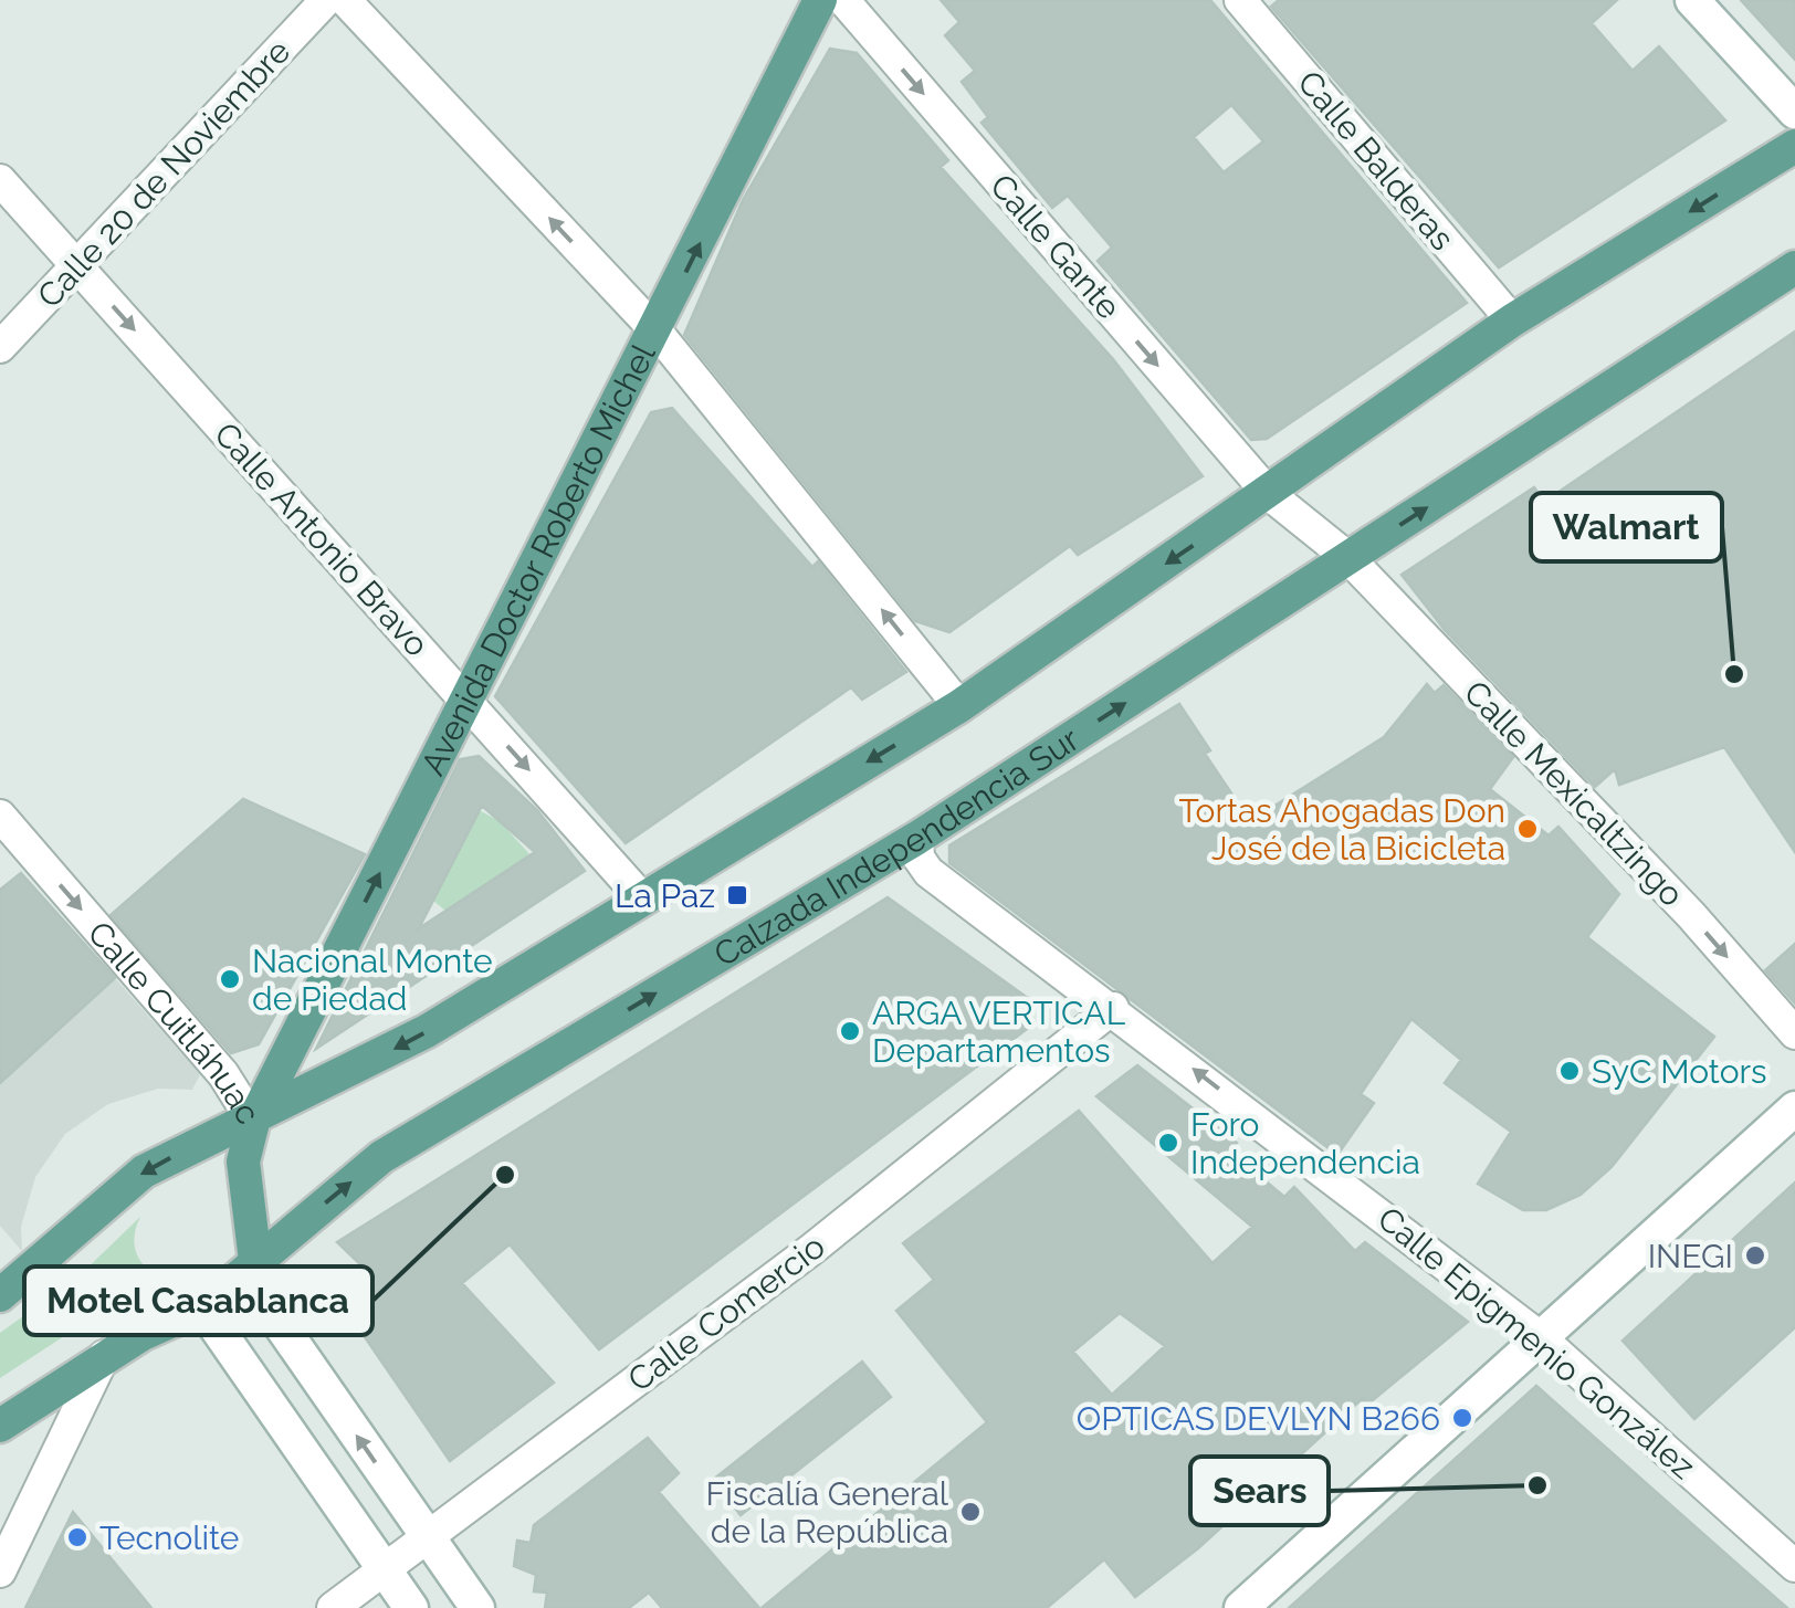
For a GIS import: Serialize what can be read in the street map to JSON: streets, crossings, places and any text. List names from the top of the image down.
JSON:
{
  "streets": {
    "main road": ["Avenida Doctor Roberto Michel", "Calzada Independencia Sur", "Calle Cuitláhuac"],
    "street": [
      "Calle Balderas",
      "Calle 20 de Noviembre",
      "Calle Gante",
      "Calle Antonio Bravo",
      "Calle Mexicaltzingo",
      "Calle Comercio",
      "Calle Epigmenio González"
    ]
  },
  "crossings": [
    ["Calle 20 de Noviembre", "Calle Antonio Bravo"],
    ["Calle Gante", "Calle Mexicaltzingo"],
    ["Calle Gante", "Calzada Independencia Sur"],
    ["Calle Antonio Bravo", "Avenida Doctor Roberto Michel"],
    ["Avenida Doctor Roberto Michel", "Calle Cuitláhuac"],
    ["Calle Mexicaltzingo", "Calzada Independencia Sur"],
    ["Calzada Independencia Sur", "Calle Cuitláhuac"],
    ["Calzada Independencia Sur", "Calle Epigmenio González"],
    ["Calle Comercio", "Calle Epigmenio González"]
  ],
  "one_way": [
    "Calle Gante",
    "Calle Antonio Bravo",
    "Avenida Doctor Roberto Michel",
    "Calle Mexicaltzingo",
    "Calle Cuitláhuac",
    "Calle Epigmenio González"
  ],
  "places": {
    "other": [
      "Walmart",
      "Tortas Ahogadas Don José de la Bicicleta",
      "Nacional Monte de Piedad",
      "ARGA VERTICAL Departamentos",
      "SyC Motors",
      "Foro Independencia",
      "Motel Casablanca",
      "INEGI",
      "OPTICAS DEVLYN B266",
      "Sears",
      "Fiscalía General de la República",
      "Tecnolite"
    ],
    "transit": ["La Paz"]
  }
}
